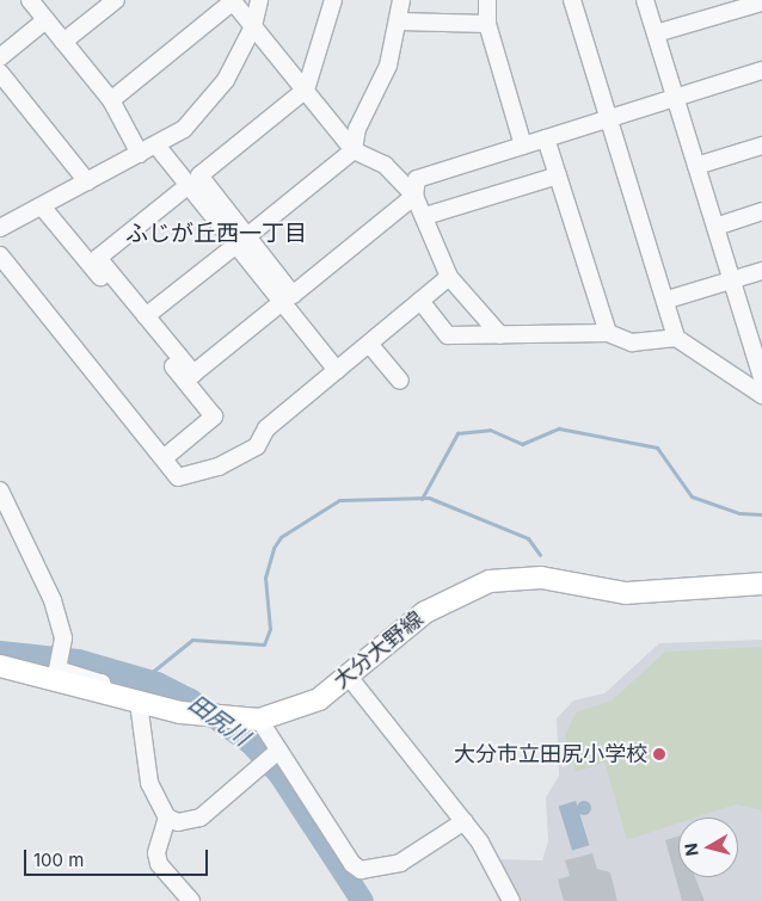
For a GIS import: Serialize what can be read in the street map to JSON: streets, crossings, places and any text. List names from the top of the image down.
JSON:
{
  "streets": {
    "main road": ["大分大野線"]
  },
  "districts": ["ふじが丘西一丁目"],
  "water": ["田尻川"],
  "places": ["大分市立田尻小学校"],
  "scale_bar": "100 m",
  "north": "left"
}
